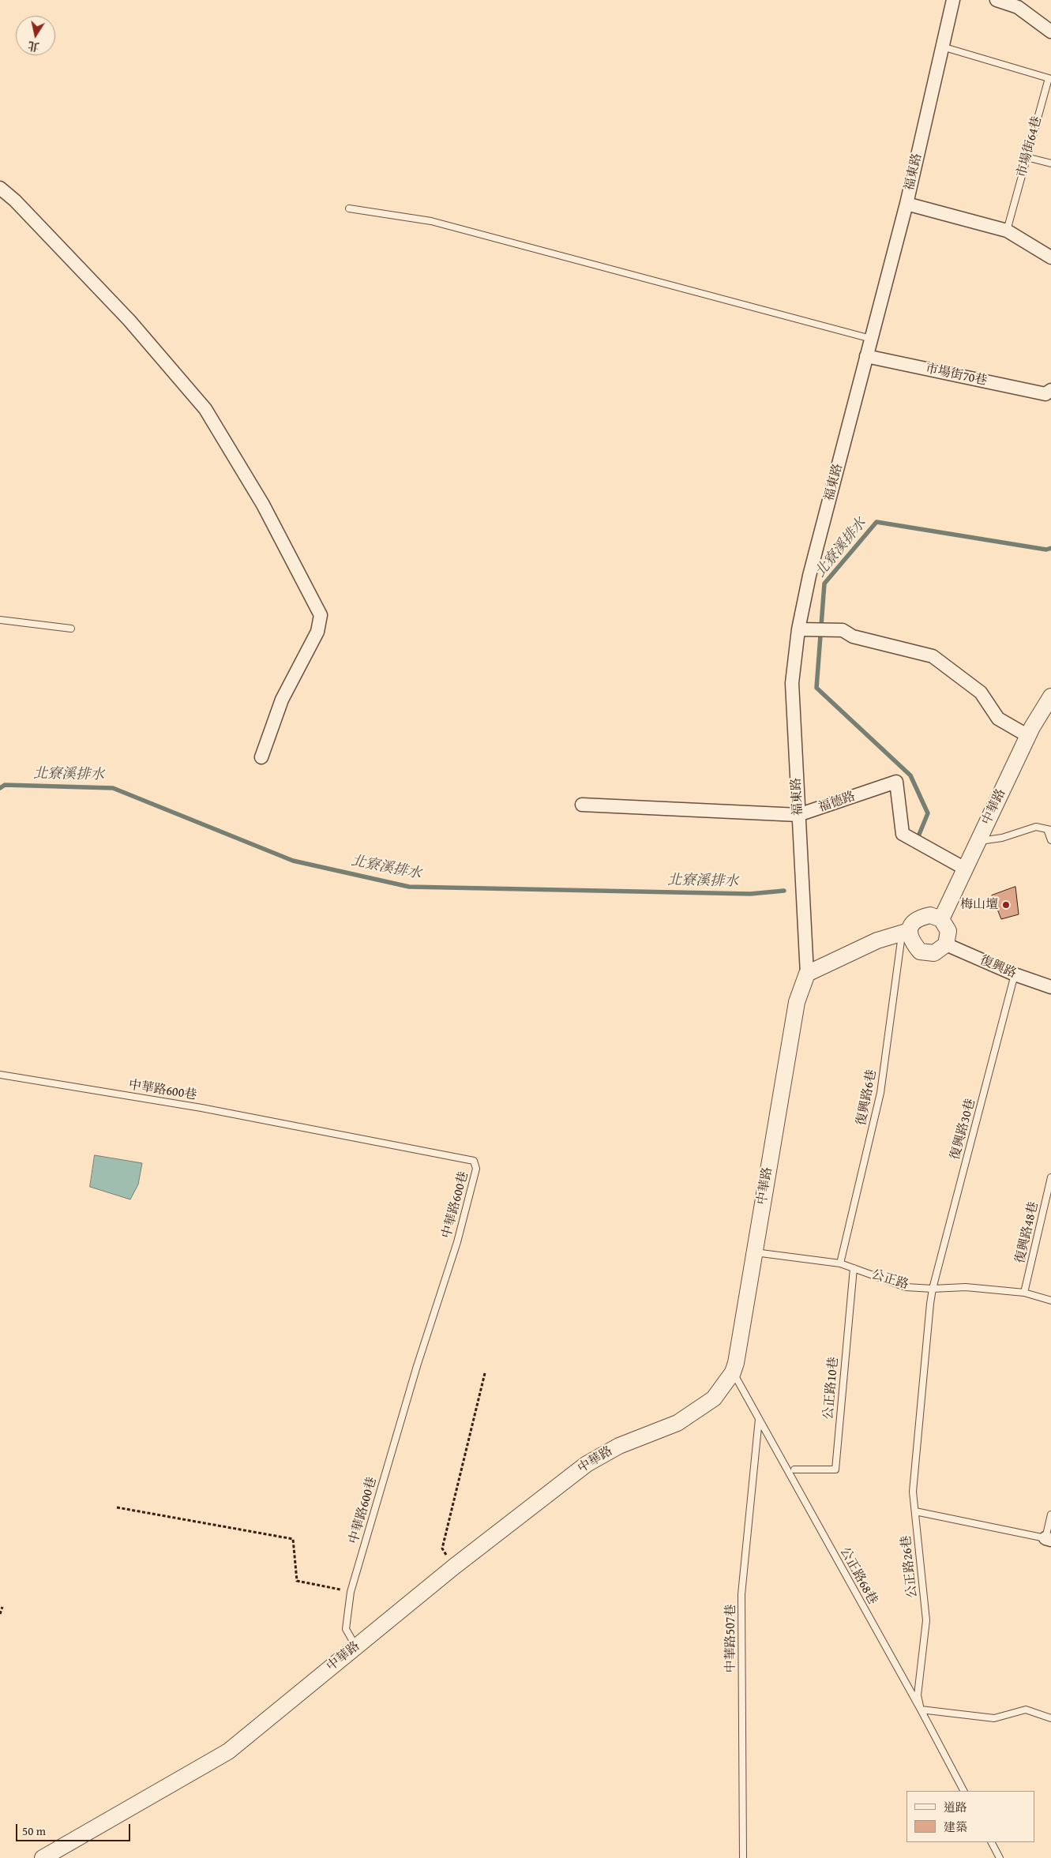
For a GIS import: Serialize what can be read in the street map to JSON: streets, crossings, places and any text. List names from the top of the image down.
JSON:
{
  "streets": {
    "street": [
      "福東路",
      "市場街70巷",
      "福德路",
      "中華路",
      "復興路"
    ],
    "lane": [
      "市場街64巷",
      "中華路600巷",
      "復興路6巷",
      "復興路30巷",
      "復興路48巷",
      "公正路",
      "公正路10巷",
      "公正路26巷",
      "公正路68巷",
      "中華路507巷"
    ]
  },
  "crossings": [
    ["市場街64巷", "福東路"],
    ["福東路", "市場街70巷"],
    ["福東路", "福德路"],
    ["福東路", "中華路"],
    ["福德路", "中華路"],
    ["中華路", "復興路"],
    ["中華路", "中華路600巷"],
    ["中華路", "復興路6巷"],
    ["中華路", "公正路"],
    ["中華路", "公正路68巷"],
    ["復興路", "復興路6巷"],
    ["復興路", "復興路30巷"],
    ["復興路6巷", "公正路"],
    ["復興路30巷", "公正路"],
    ["復興路30巷", "公正路26巷"],
    ["復興路48巷", "公正路"],
    ["公正路", "公正路10巷"],
    ["公正路", "公正路26巷"],
    ["公正路26巷", "公正路68巷"],
    ["公正路68巷", "中華路507巷"]
  ],
  "water": ["北寮溪排水"],
  "places": ["梅山壇"],
  "legend": ["道路", "建築"],
  "scale_bar": "50 m",
  "north": "bottom"
}
